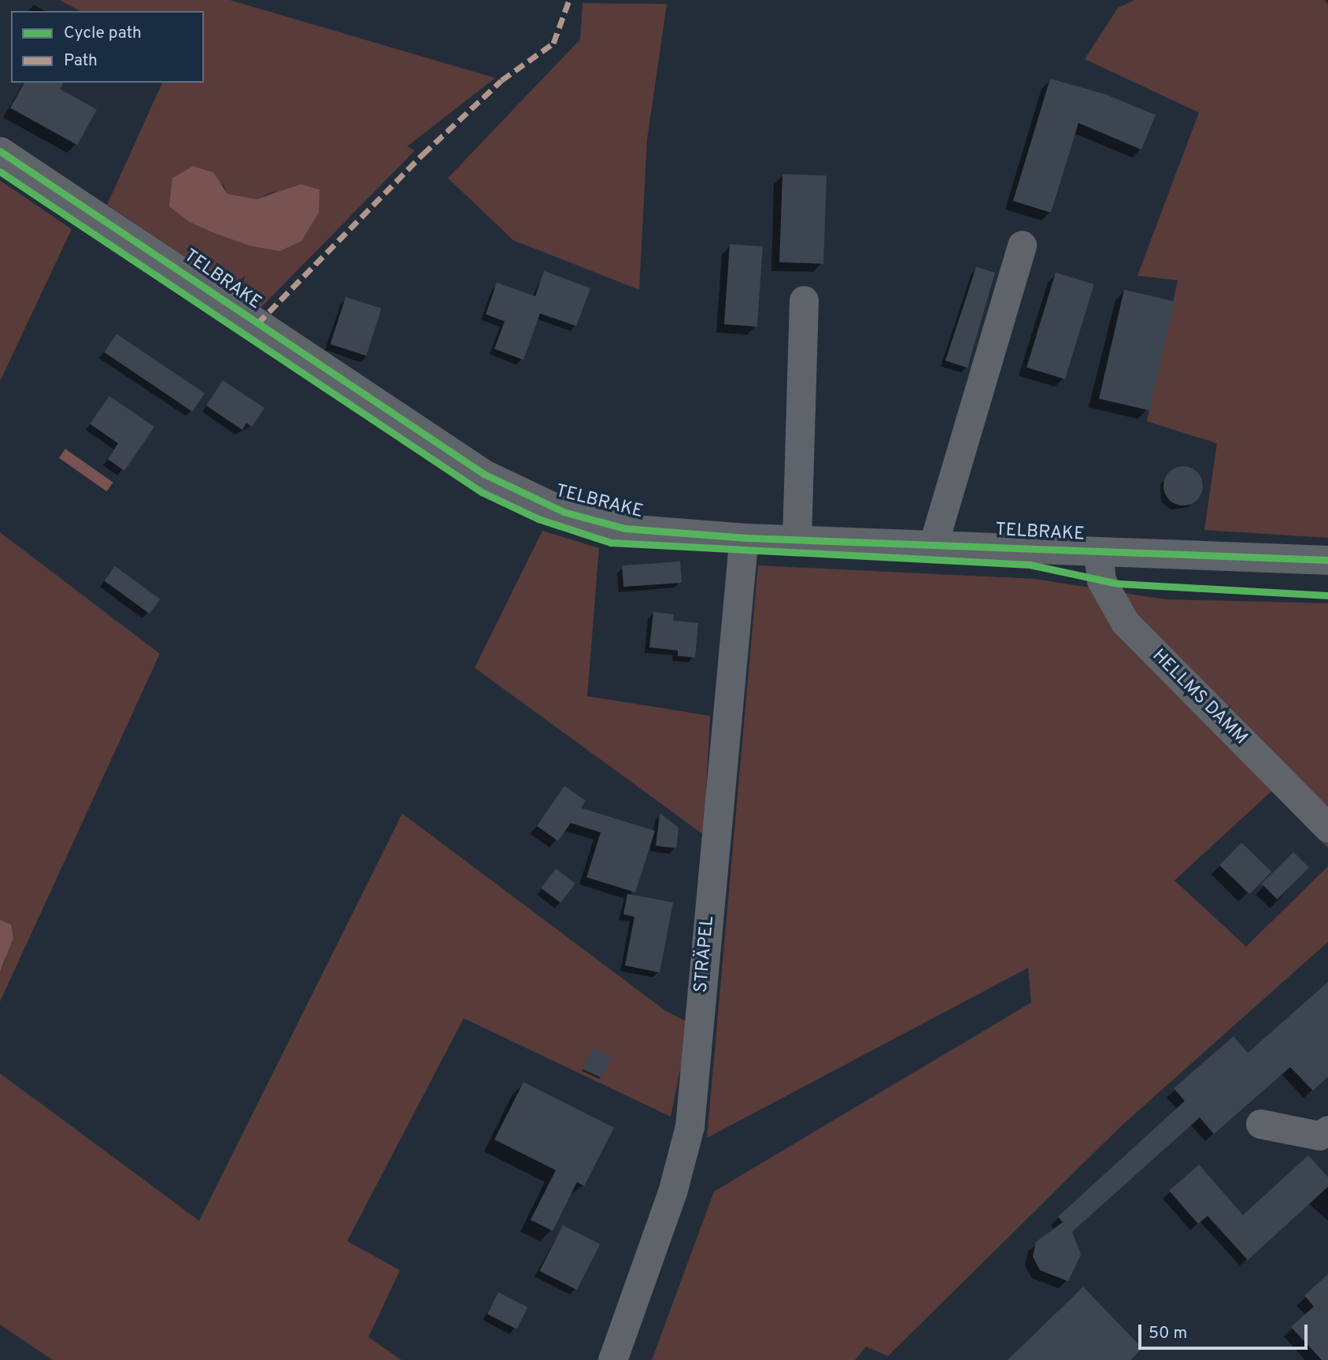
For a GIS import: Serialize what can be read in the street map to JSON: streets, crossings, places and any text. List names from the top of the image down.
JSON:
{
  "streets": {
    "street": ["TELBRAKE", "HELLMS DAMM", "STRÄPEL"]
  },
  "crossings": [
    ["TELBRAKE", "HELLMS DAMM"],
    ["TELBRAKE", "STRÄPEL"]
  ],
  "legend": ["Cycle path", "Path"],
  "scale_bar": "50 m"
}
